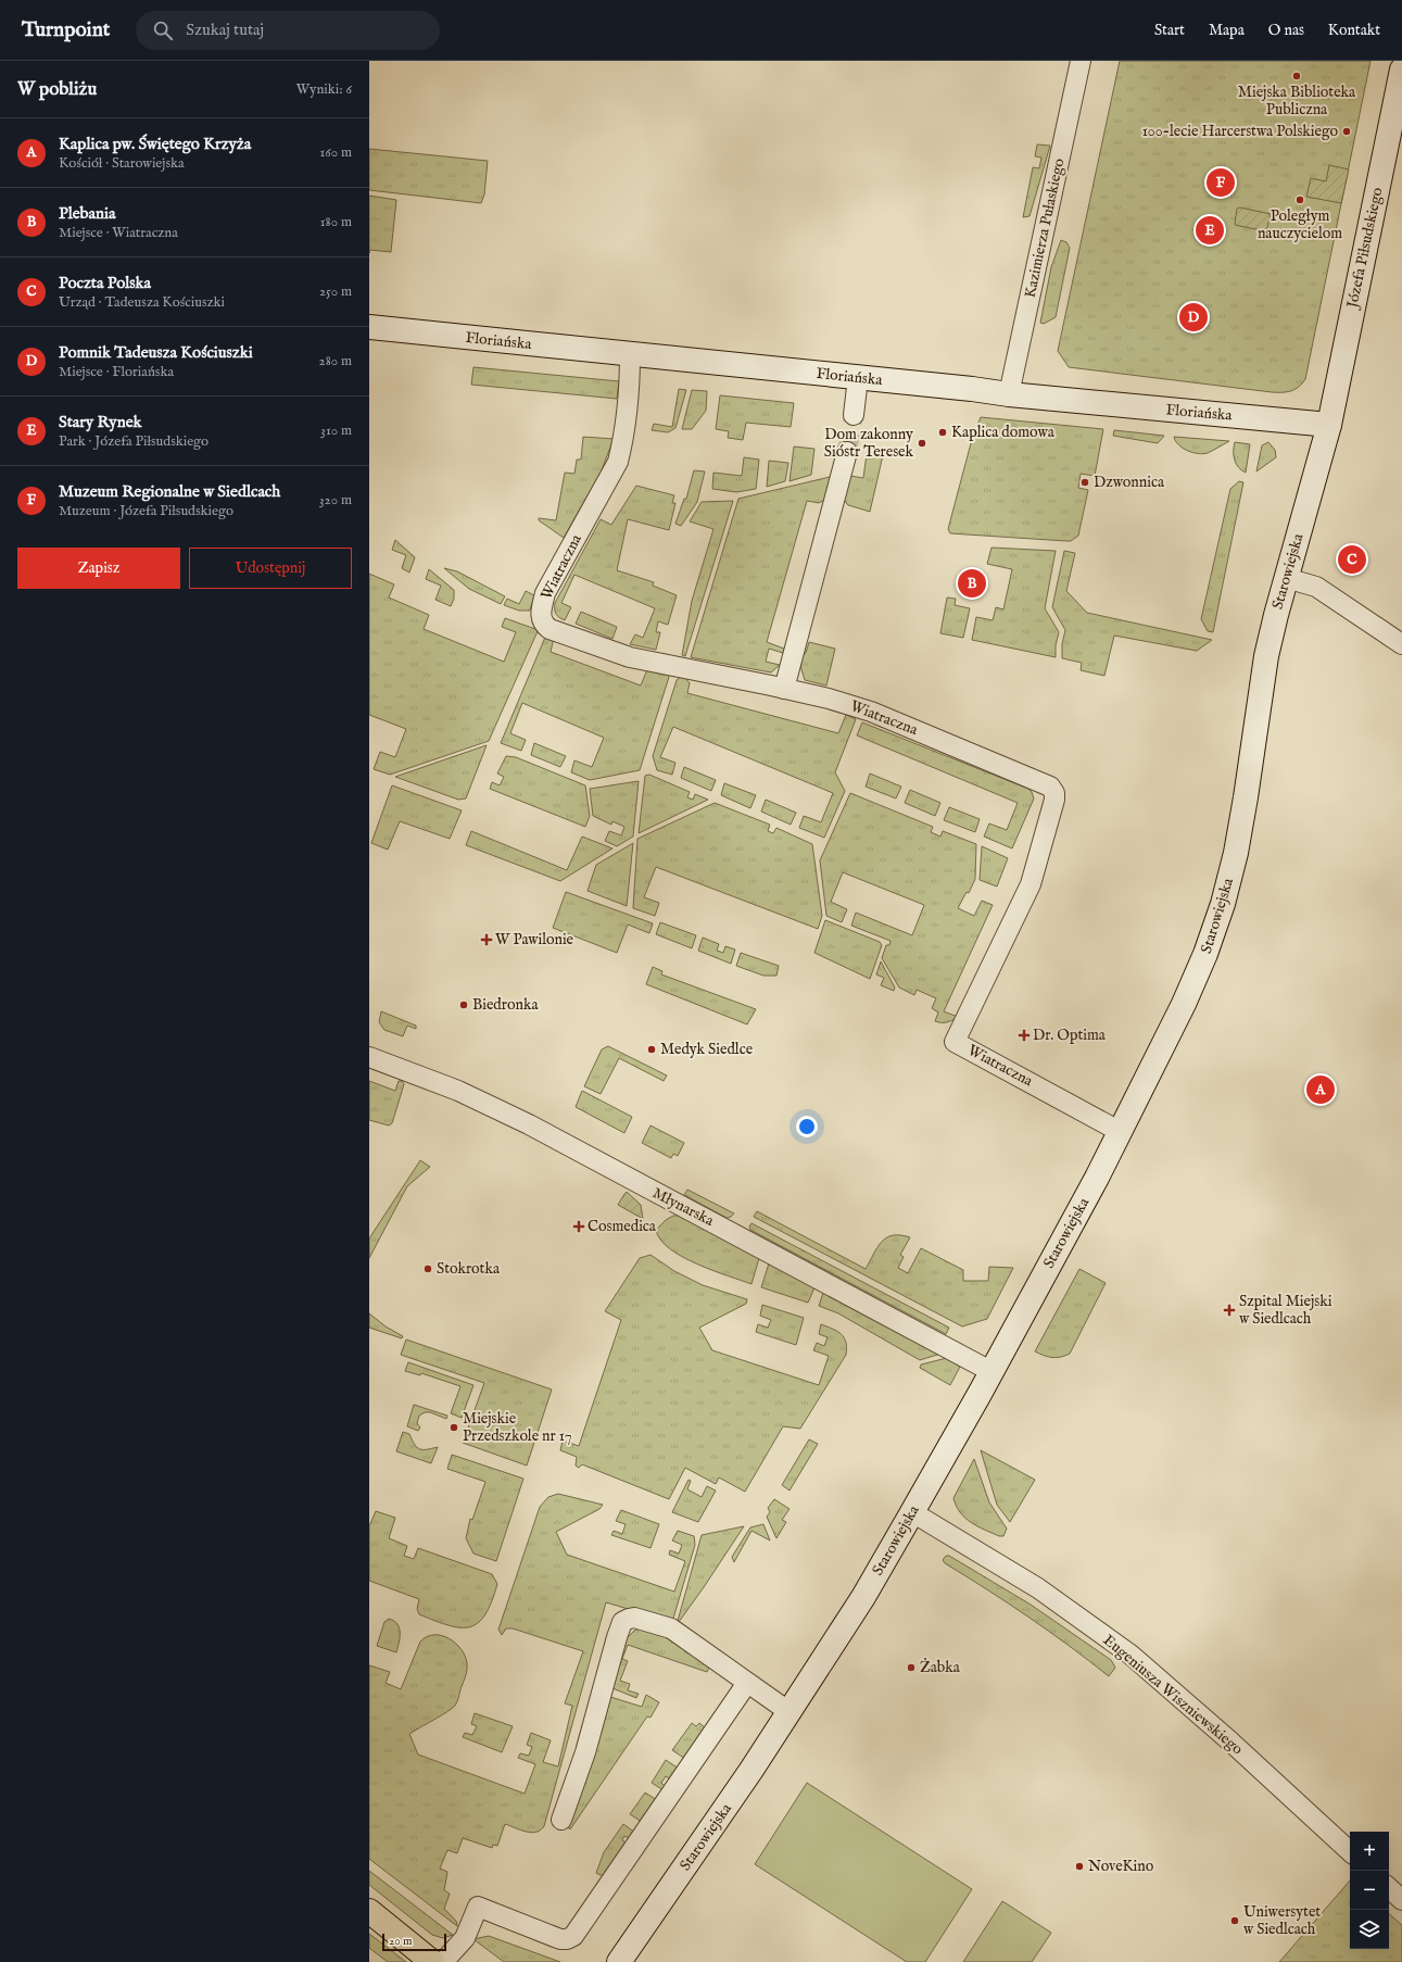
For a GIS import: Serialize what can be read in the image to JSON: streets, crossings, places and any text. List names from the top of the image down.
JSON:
{
  "streets": {
    "main road": ["Józefa Piłsudskiego", "Floriańska", "Starowiejska"],
    "street": [
      "Kazimierza Pułaskiego",
      "Wiatraczna",
      "Młynarska",
      "Eugeniusza Wiszniewskiego"
    ]
  },
  "crossings": [
    ["Kazimierza Pułaskiego", "Floriańska"],
    ["Józefa Piłsudskiego", "Floriańska"],
    ["Józefa Piłsudskiego", "Starowiejska"],
    ["Floriańska", "Wiatraczna"],
    ["Floriańska", "Starowiejska"],
    ["Wiatraczna", "Starowiejska"],
    ["Starowiejska", "Młynarska"],
    ["Starowiejska", "Eugeniusza Wiszniewskiego"]
  ],
  "places": {
    "other": [
      "Miejska Biblioteka Publiczna",
      "100-lecie Harcerstwa Polskiego",
      "Poległym nauczycielom",
      "Kaplica domowa",
      "Dom zakonny Sióstr Teresek",
      "Dzwonnica",
      "Biedronka",
      "Medyk Siedlce",
      "Stokrotka",
      "Miejskie Przedszkole nr 17",
      "Żabka",
      "NoveKino",
      "Uniwersytet w Siedlcach"
    ],
    "health": [
      "W Pawilonie",
      "Dr. Optima",
      "Cosmedica",
      "Szpital Miejski w Siedlcach"
    ]
  },
  "scale_bar": "20 m",
  "page": {
    "header": "Turnpoint",
    "search": "Szukaj tutaj",
    "nav": [
      "Start",
      "Mapa",
      "O nas",
      "Kontakt"
    ],
    "heading": ["W pobliżu", "Wyniki: 6"],
    "list": [
      {
        "mark": "A",
        "name": "Kaplica pw. Świętego Krzyża",
        "note": "Kościół · Starowiejska",
        "value": "160 m"
      },
      {
        "mark": "B",
        "name": "Plebania",
        "note": "Miejsce · Wiatraczna",
        "value": "180 m"
      },
      {
        "mark": "C",
        "name": "Poczta Polska",
        "note": "Urząd · Tadeusza Kościuszki",
        "value": "250 m"
      },
      {
        "mark": "D",
        "name": "Pomnik Tadeusza Kościuszki",
        "note": "Miejsce · Floriańska",
        "value": "280 m"
      },
      {
        "mark": "E",
        "name": "Stary Rynek",
        "note": "Park · Józefa Piłsudskiego",
        "value": "310 m"
      },
      {
        "mark": "F",
        "name": "Muzeum Regionalne w Siedlcach",
        "note": "Muzeum · Józefa Piłsudskiego",
        "value": "320 m"
      }
    ],
    "pins": [
      "F",
      "E",
      "D",
      "C",
      "B",
      "A"
    ],
    "buttons": ["Zapisz", "Udostępnij"],
    "map_buttons": ["+", "−"],
    "scale": "20 m"
  }
}
